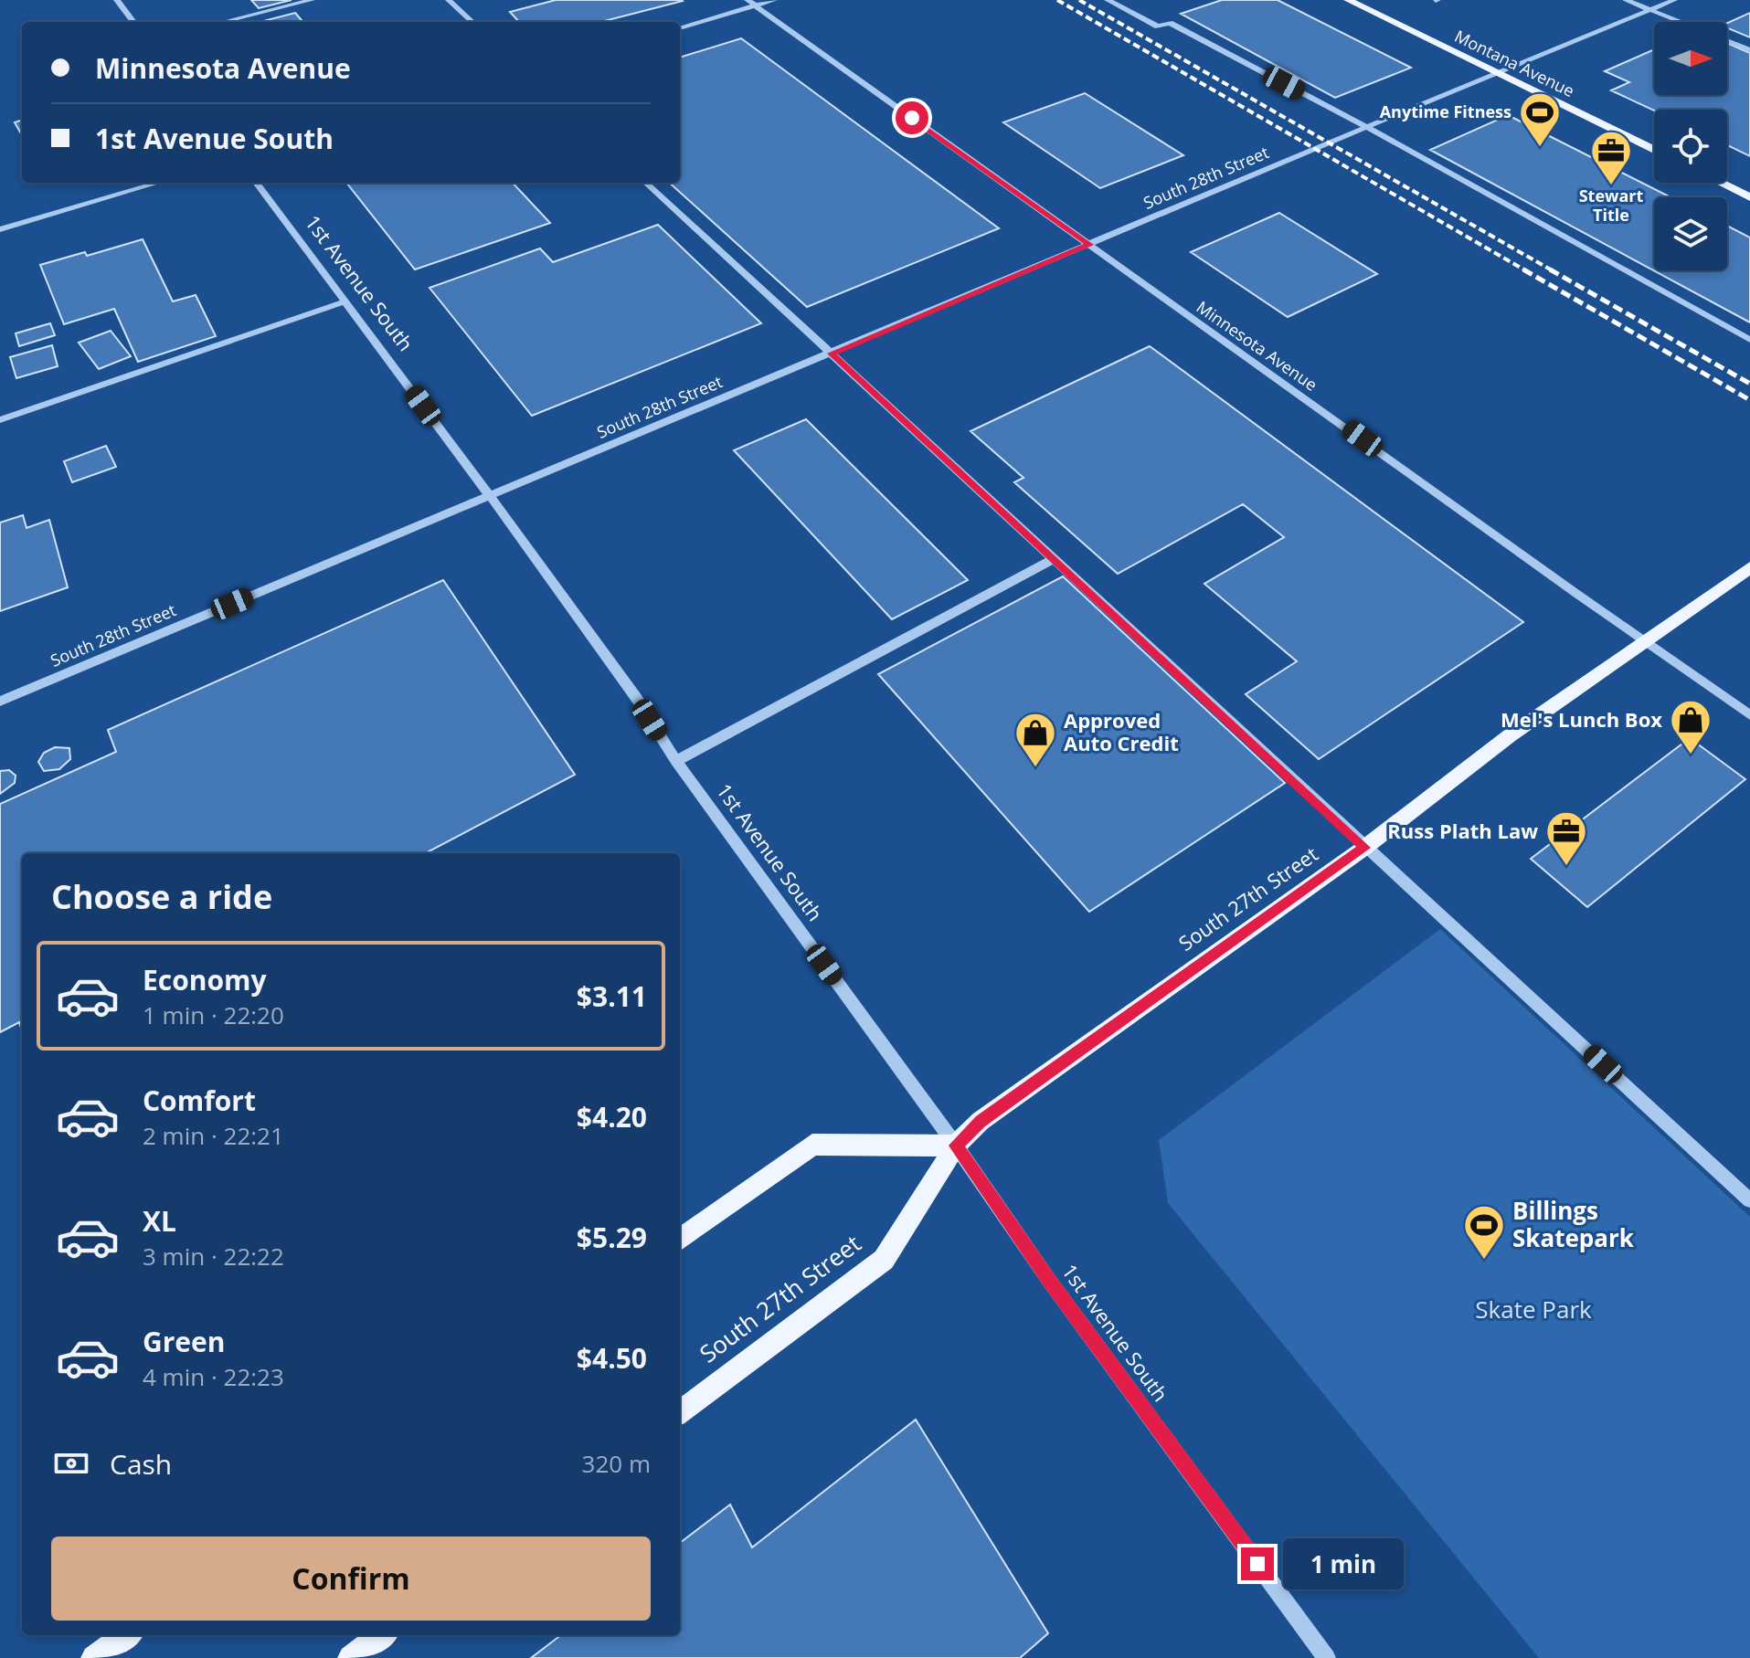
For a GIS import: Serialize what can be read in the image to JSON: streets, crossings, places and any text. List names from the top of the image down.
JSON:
{
  "streets": {
    "main road": ["Montana Avenue", "South 27th Street"],
    "street": ["South 28th Street", "1st Avenue South", "Minnesota Avenue"]
  },
  "crossings": [
    ["Montana Avenue", "South 28th Street"],
    ["South 28th Street", "1st Avenue South"],
    ["South 28th Street", "Minnesota Avenue"],
    ["1st Avenue South", "South 27th Street"],
    ["Minnesota Avenue", "South 27th Street"]
  ],
  "parks": ["Skate Park"],
  "places": {
    "sports": ["Anytime Fitness", "Billings Skatepark"],
    "office": ["Stewart Title", "Russ Plath Law"],
    "shop": ["Mel's Lunch Box", "Approved Auto Credit"]
  },
  "north": "right",
  "page": {
    "banner": ["Minnesota Avenue", "1st Avenue South"],
    "heading": "Choose a ride",
    "list": [
      {
        "name": "Economy",
        "note": "1 min · 22:20",
        "value": "$3.11"
      },
      {
        "name": "Comfort",
        "note": "2 min · 22:21",
        "value": "$4.20"
      },
      {
        "name": "XL",
        "note": "3 min · 22:22",
        "value": "$5.29"
      },
      {
        "name": "Green",
        "note": "4 min · 22:23",
        "value": "$4.50"
      }
    ],
    "pay": ["Cash", "320 m"],
    "buttons": "Confirm",
    "bubble": "1 min"
  }
}
